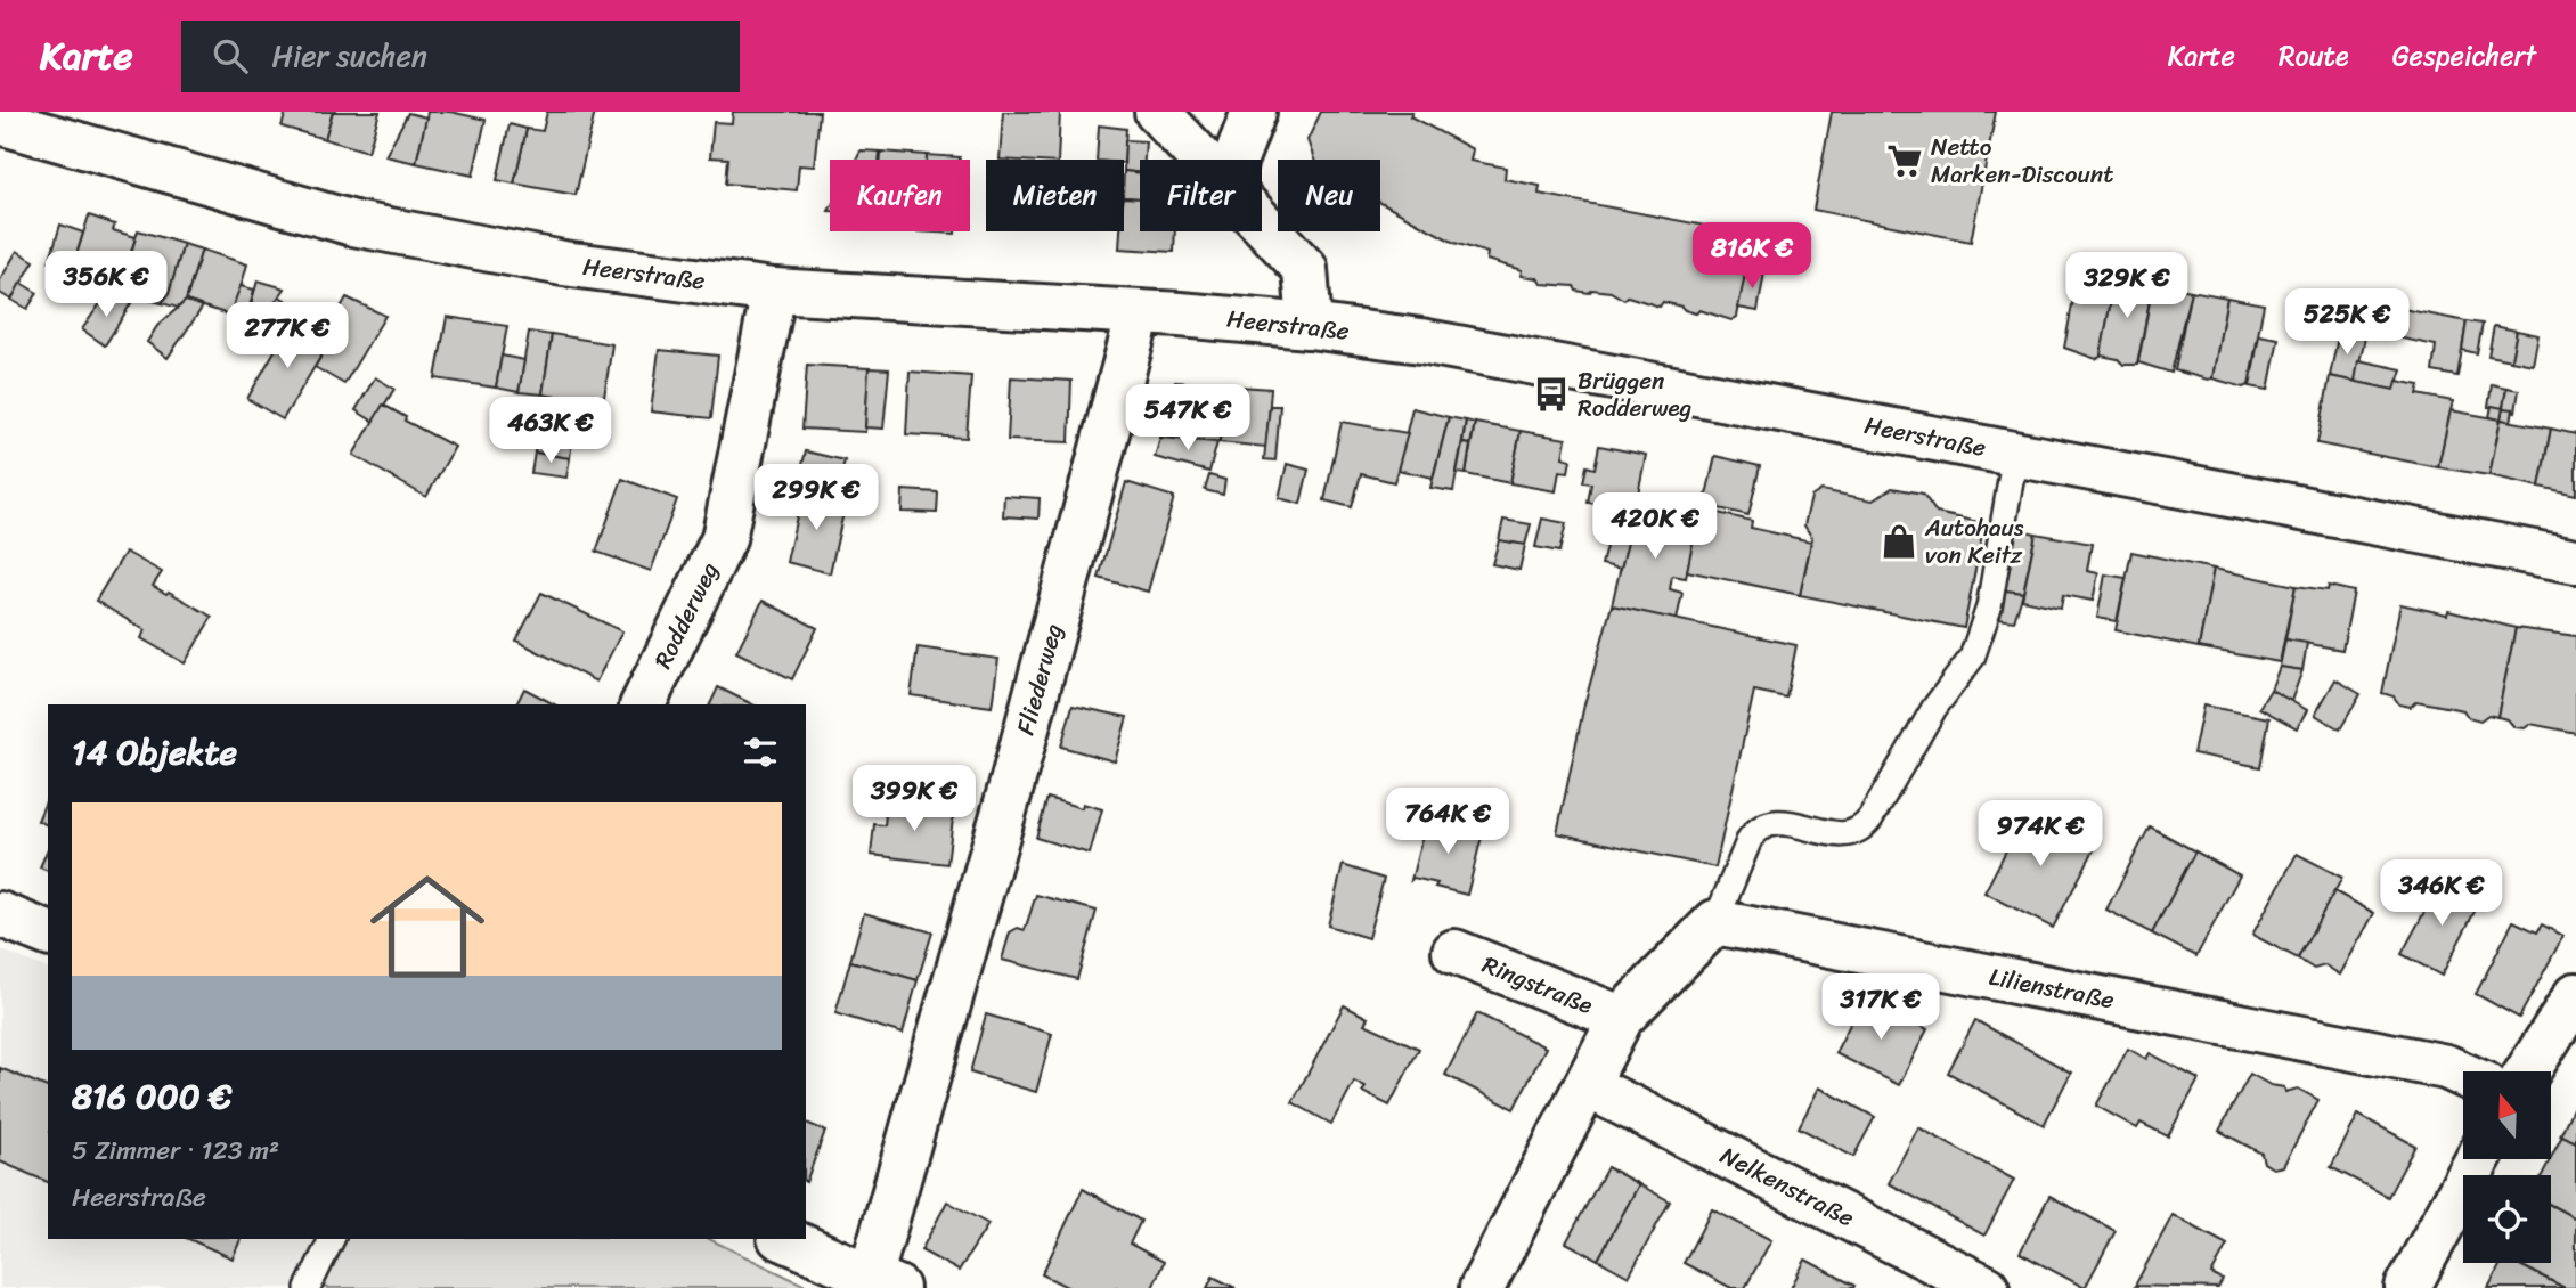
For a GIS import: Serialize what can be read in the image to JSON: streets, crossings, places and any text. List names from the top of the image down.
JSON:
{
  "streets": {
    "street": [
      "Heerstraße",
      "Rodderweg",
      "Fliederweg",
      "Ringstraße",
      "Lilienstraße",
      "Nelkenstraße"
    ]
  },
  "crossings": [
    ["Heerstraße", "Rodderweg"],
    ["Heerstraße", "Fliederweg"]
  ],
  "places": {
    "supermarket": ["Netto Marken-Discount"],
    "bus stop": ["Brüggen Rodderweg"],
    "shop": ["Autohaus von Keitz"]
  },
  "north": "top",
  "page": {
    "header": "Karte",
    "search": "Hier suchen",
    "nav": ["Karte", "Route", "Gespeichert"],
    "chip": [
      "Kaufen",
      "Mieten",
      "Filter",
      "Neu"
    ],
    "price": [
      "816K €",
      "356K €",
      "329K €",
      "525K €",
      "277K €",
      "547K €",
      "463K €",
      "299K €",
      "420K €",
      "399K €",
      "764K €",
      "974K €",
      "346K €",
      "317K €"
    ],
    "heading": "14 Objekte",
    "list": [
      {
        "name": "816 000 €",
        "note": "5 Zimmer · 123 m² · Heerstraße"
      }
    ]
  }
}
